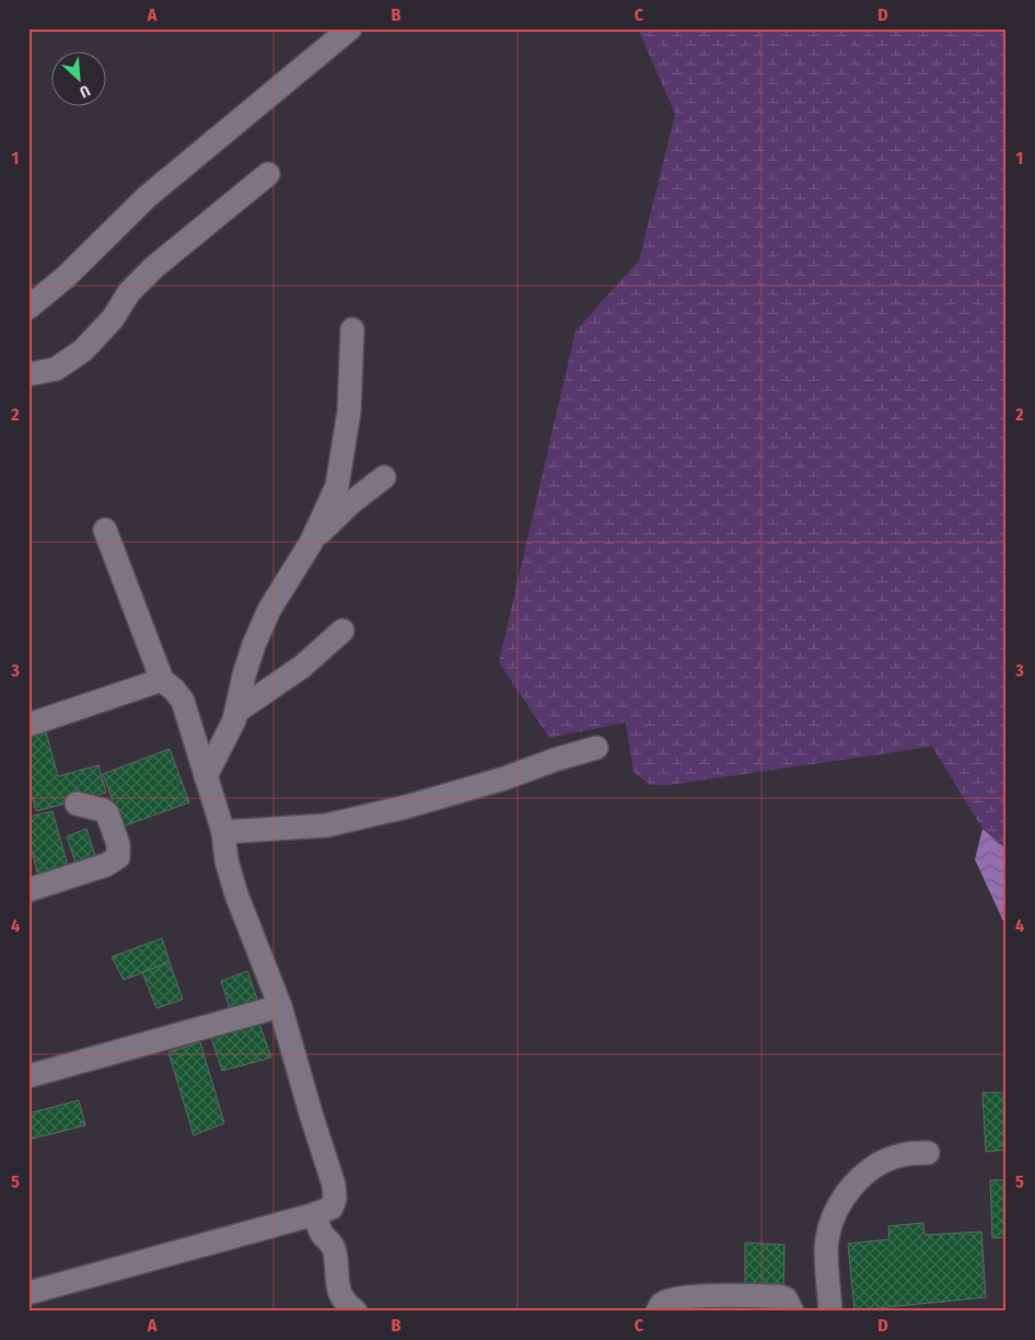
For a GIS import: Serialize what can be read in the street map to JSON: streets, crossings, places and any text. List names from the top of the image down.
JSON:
{
  "north": "bottom right",
  "grid": {
    "columns": [
      "A",
      "B",
      "C",
      "D"
    ],
    "rows": [
      "1",
      "2",
      "3",
      "4",
      "5"
    ]
  }
}
